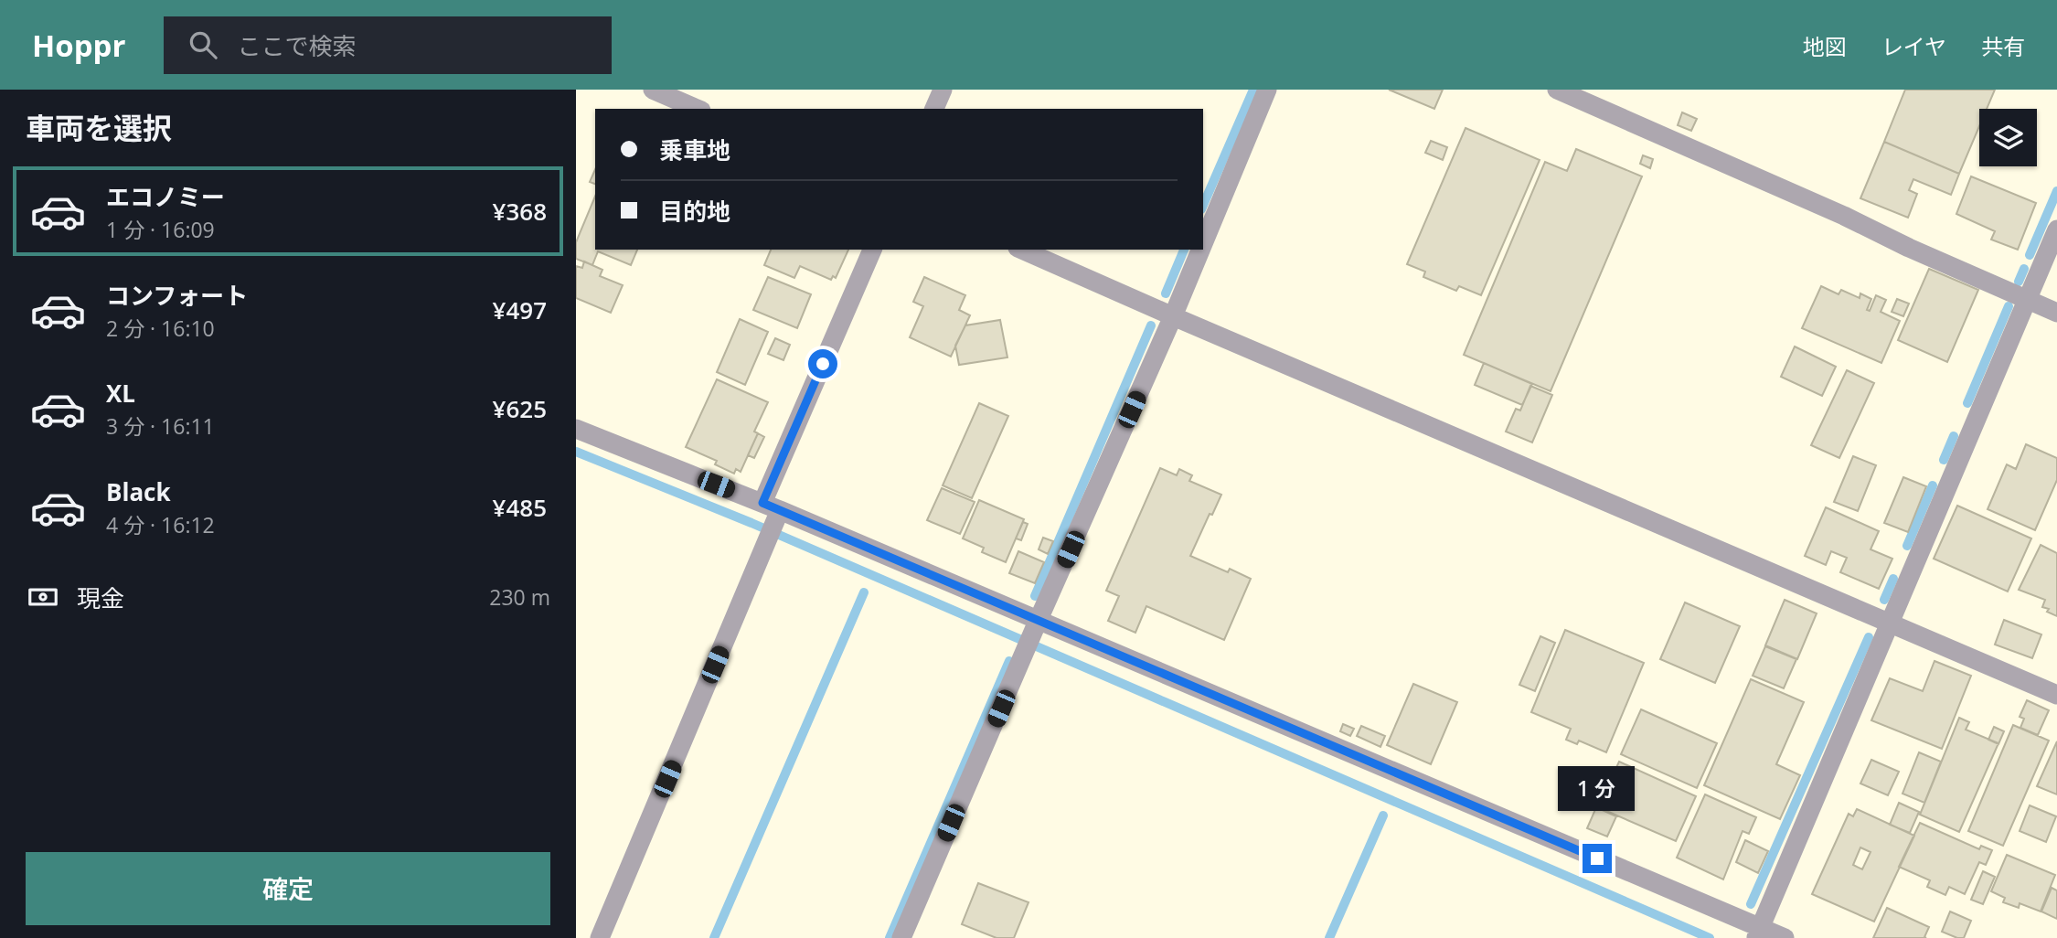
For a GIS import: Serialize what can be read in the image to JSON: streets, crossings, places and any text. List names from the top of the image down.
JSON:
{
  "page": {
    "header": "Hoppr",
    "search": "ここで検索",
    "nav": ["地図", "レイヤ", "共有"],
    "heading": "車両を選択",
    "banner": ["乗車地", "目的地"],
    "list": [
      {
        "name": "エコノミー",
        "note": "1 分 · 16:09",
        "value": "¥368"
      },
      {
        "name": "コンフォート",
        "note": "2 分 · 16:10",
        "value": "¥497"
      },
      {
        "name": "XL",
        "note": "3 分 · 16:11",
        "value": "¥625"
      },
      {
        "name": "Black",
        "note": "4 分 · 16:12",
        "value": "¥485"
      }
    ],
    "pay": ["現金", "230 m"],
    "bubble": "1 分",
    "buttons": "確定"
  }
}
